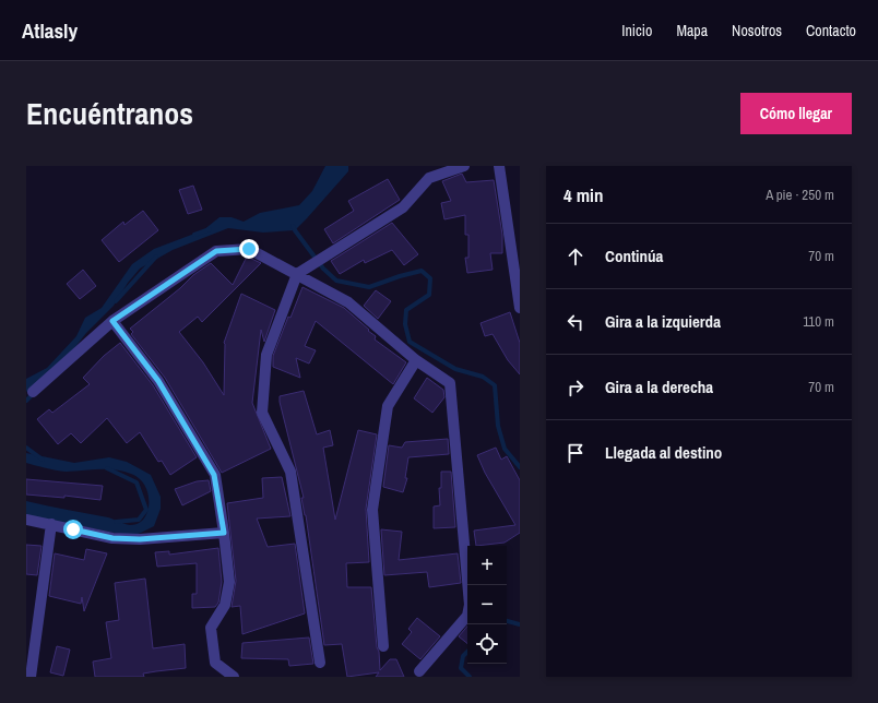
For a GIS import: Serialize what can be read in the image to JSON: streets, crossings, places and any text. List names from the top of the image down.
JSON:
{
  "page": {
    "header": "Atlasly",
    "nav": [
      "Inicio",
      "Mapa",
      "Nosotros",
      "Contacto"
    ],
    "title": "Encuéntranos",
    "buttons": "Cómo llegar",
    "heading": ["4 min", "A pie · 250 m"],
    "list": [
      ["Continúa", "70 m"],
      ["Gira a la izquierda", "110 m"],
      ["Gira a la derecha", "70 m"],
      "Llegada al destino"
    ],
    "map_buttons": ["+", "−"]
  }
}
